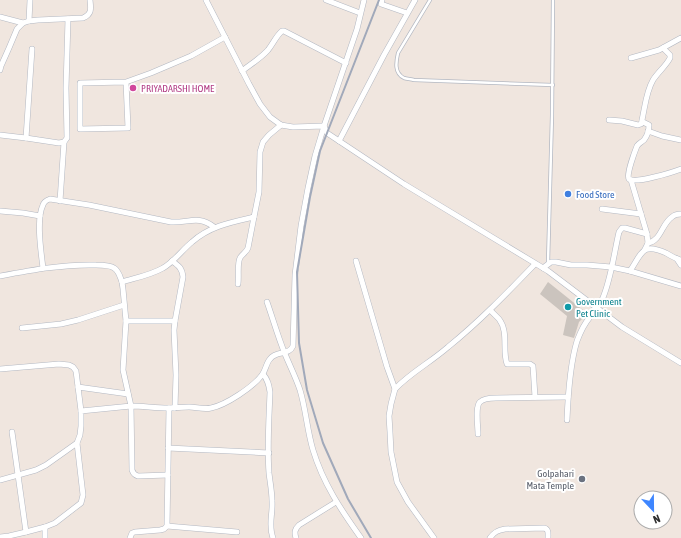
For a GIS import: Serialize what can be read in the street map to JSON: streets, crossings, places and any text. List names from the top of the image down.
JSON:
{
  "places": [
    "PRIYADARSHI HOME",
    "Food Store",
    "Government Pet Clinic",
    "Golpahari Mata Temple"
  ],
  "north": "bottom"
}
